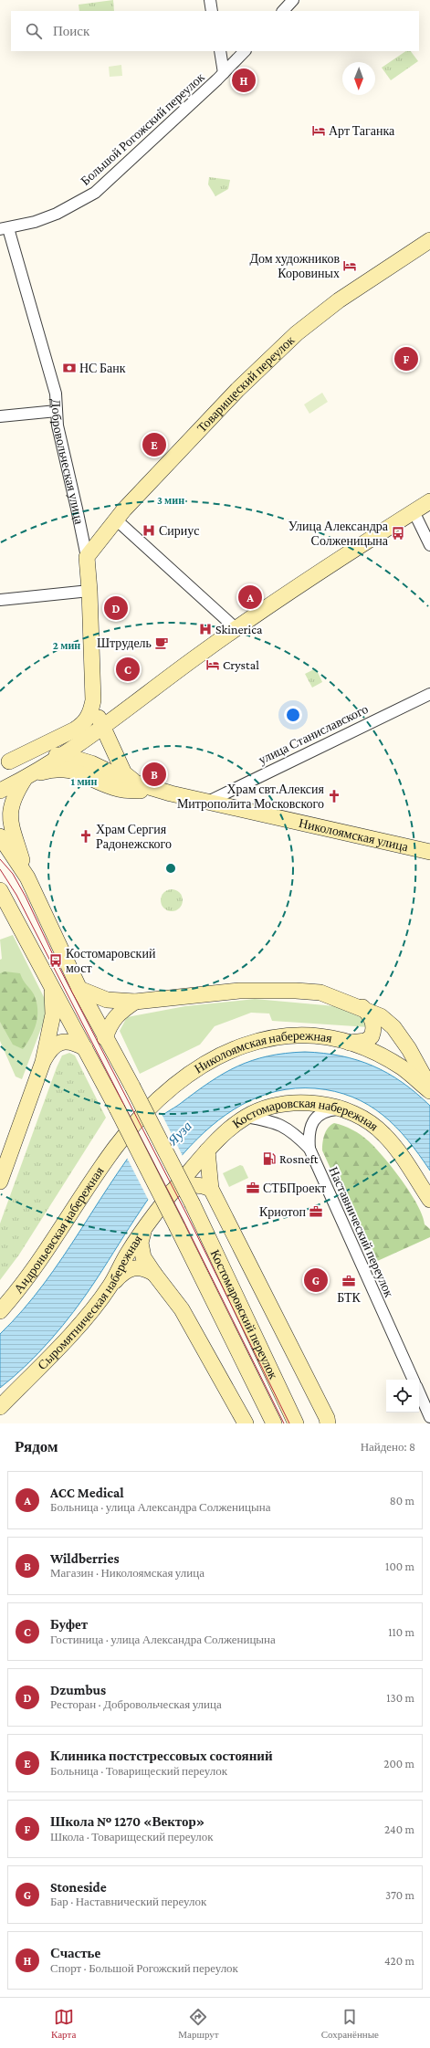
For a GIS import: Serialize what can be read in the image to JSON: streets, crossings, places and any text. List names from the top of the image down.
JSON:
{
  "streets": {
    "main road": [
      "Товарищеский переулок",
      "Добровольческая улица",
      "Николоямская улица",
      "Николоямская набережная",
      "Костомаровская набережная",
      "Андроньевская набережная",
      "Сыромятническая набережная",
      "Костомаровский переулок"
    ],
    "street": ["Большой Рогожский переулок", "улица Станиславского", "Наставнический переулок"]
  },
  "crossings": [
    ["Большой Рогожский переулок", "Добровольческая улица"],
    ["Товарищеский переулок", "Добровольческая улица"],
    ["улица Станиславского", "Николоямская улица"],
    ["Николоямская набережная", "Андроньевская набережная"],
    ["Костомаровская набережная", "Наставнический переулок"],
    ["Костомаровская набережная", "Сыромятническая набережная"]
  ],
  "water": ["Яуза"],
  "places": {
    "hotel": ["Арт Таганка", "Дом художников Коровиных", "Crystal"],
    "bank": ["НС Банк"],
    "hospital": ["Сириус", "Skinerica"],
    "bus stop": ["Улица Александра Солженицына", "Костомаровский мост"],
    "cafe": ["Штрудель"],
    "church": ["Храм свт.Алексия Митрополита Московского", "Храм Сергия Радонежского"],
    "fuel station": ["Rosneft"],
    "office": ["СТБПроект", "Криотоп", "БТК"]
  },
  "north": "bottom",
  "page": {
    "search": "Поиск",
    "pins": [
      "H",
      "F",
      "E",
      "A",
      "D",
      "C",
      "B",
      "G"
    ],
    "heading": ["Рядом", "Найдено: 8"],
    "list": [
      {
        "mark": "A",
        "name": "ACC Medical",
        "note": "Больница · улица Александра Солженицына",
        "value": "80 m"
      },
      {
        "mark": "B",
        "name": "Wildberries",
        "note": "Магазин · Николоямская улица",
        "value": "100 m"
      },
      {
        "mark": "C",
        "name": "Буфет",
        "note": "Гостиница · улица Александра Солженицына",
        "value": "110 m"
      },
      {
        "mark": "D",
        "name": "Dzumbus",
        "note": "Ресторан · Добровольческая улица",
        "value": "130 m"
      },
      {
        "mark": "E",
        "name": "Клиника постстрессовых состояний",
        "note": "Больница · Товарищеский переулок",
        "value": "200 m"
      },
      {
        "mark": "F",
        "name": "Школа № 1270 «Вектор»",
        "note": "Школа · Товарищеский переулок",
        "value": "240 m"
      },
      {
        "mark": "G",
        "name": "Stoneside",
        "note": "Бар · Наставнический переулок",
        "value": "370 m"
      },
      {
        "mark": "H",
        "name": "Счастье",
        "note": "Спорт · Большой Рогожский переулок",
        "value": "420 m"
      }
    ],
    "nav": ["Карта", "Маршрут", "Сохранённые"]
  },
  "rings": ["3 мин", "2 мин", "1 мин"]
}
